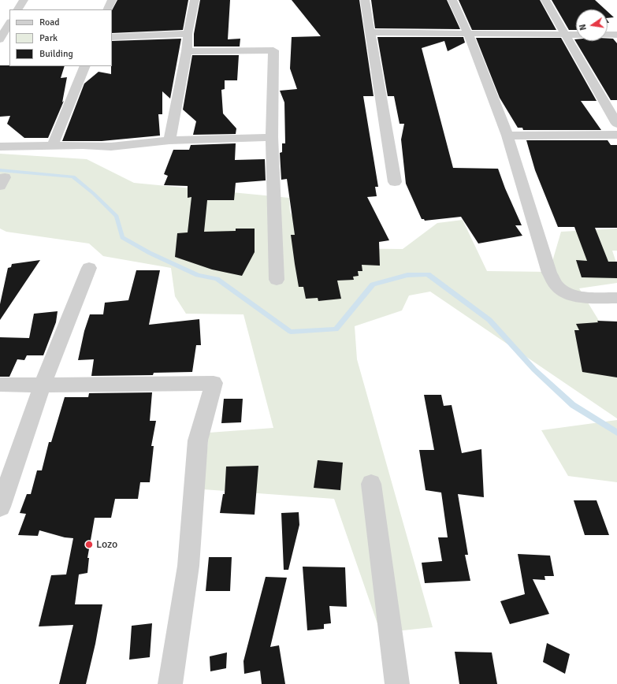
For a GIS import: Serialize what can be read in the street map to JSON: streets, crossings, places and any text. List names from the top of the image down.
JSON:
{
  "places": ["Lozo"],
  "legend": ["Road", "Park", "Building"],
  "north": "left"
}
